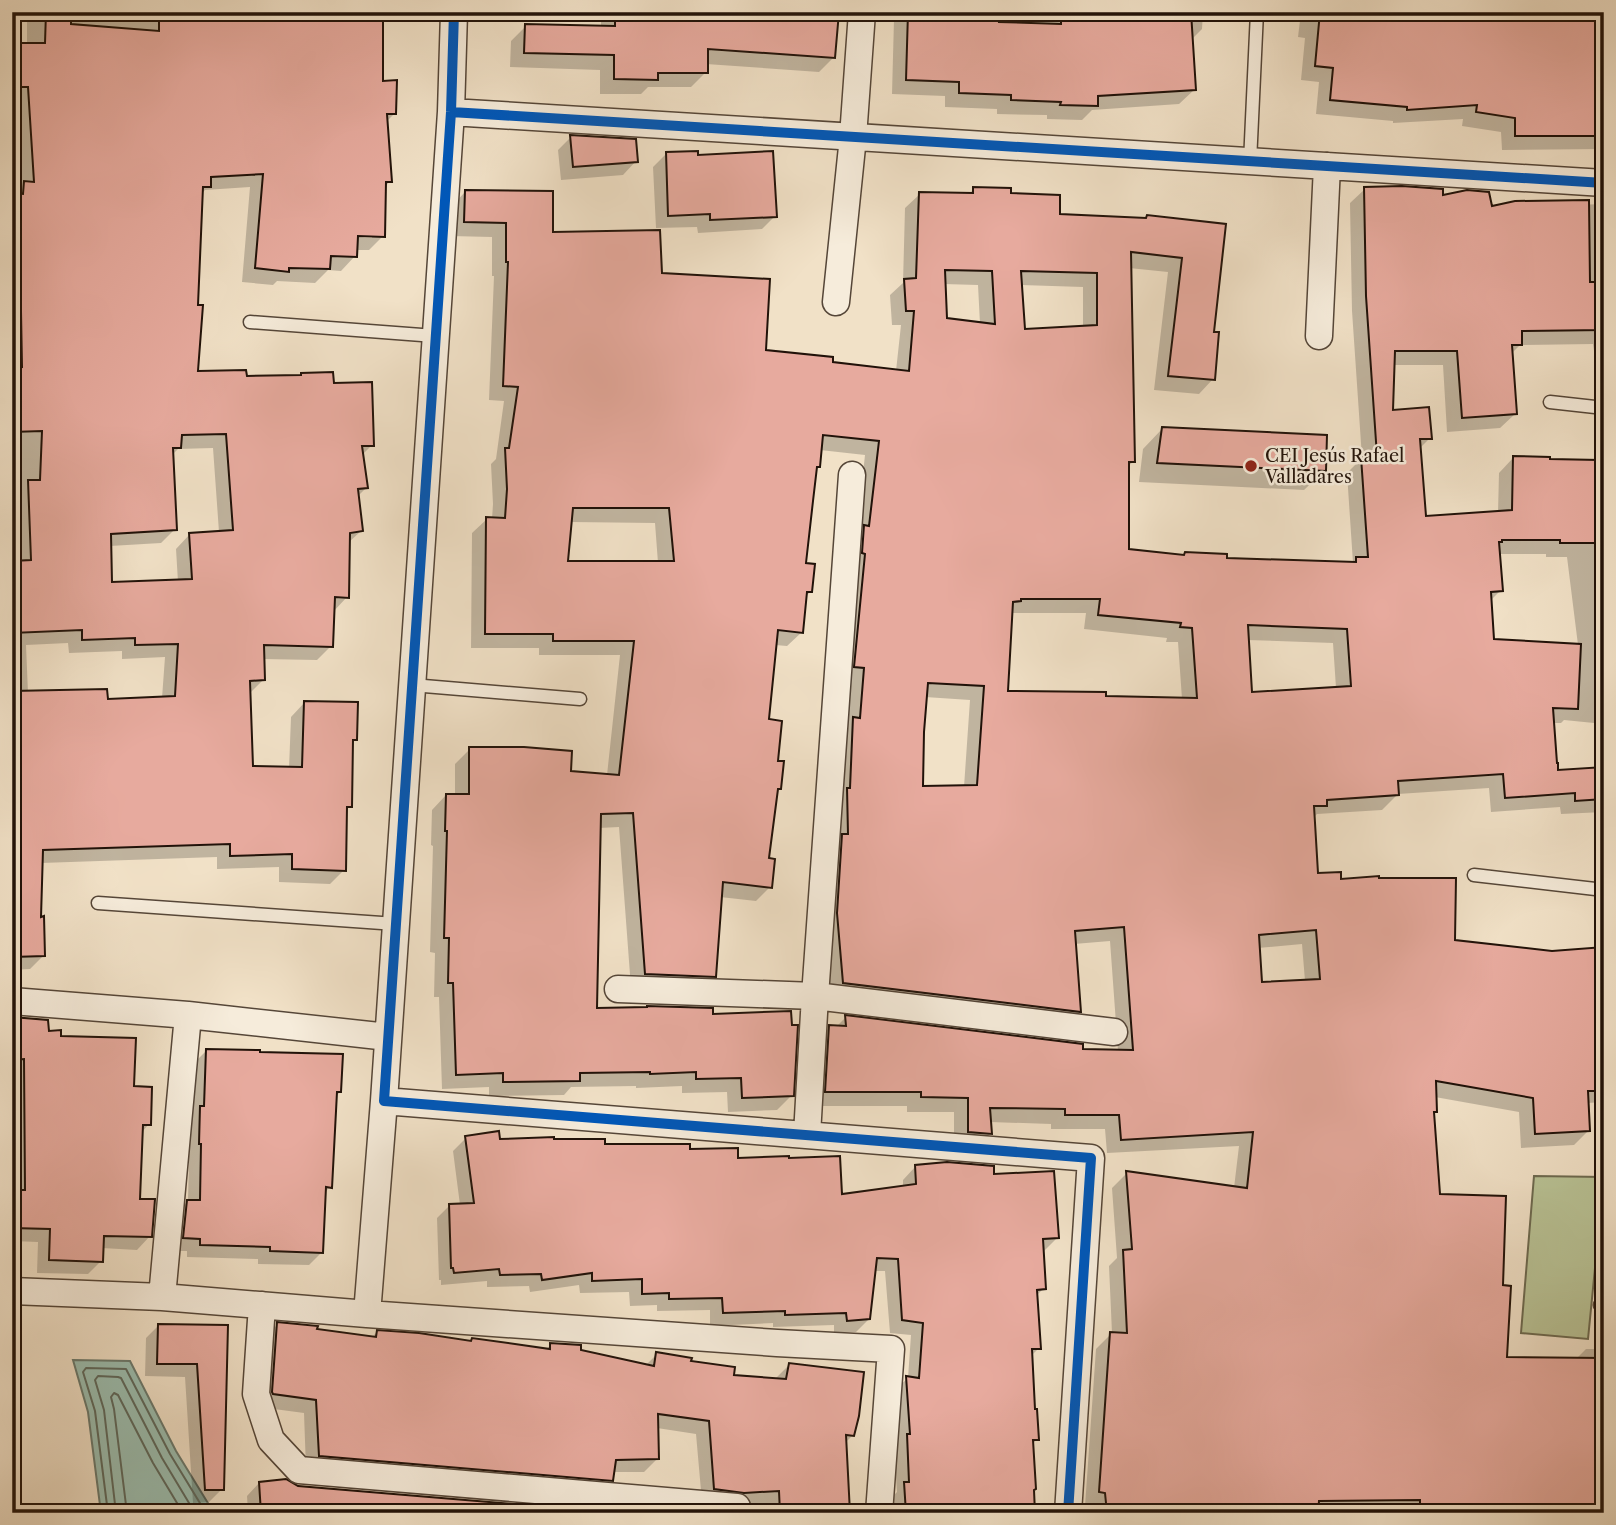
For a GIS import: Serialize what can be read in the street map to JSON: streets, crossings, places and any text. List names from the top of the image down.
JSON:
{
  "places": ["CEI Jesús Rafael Valladares"]
}
